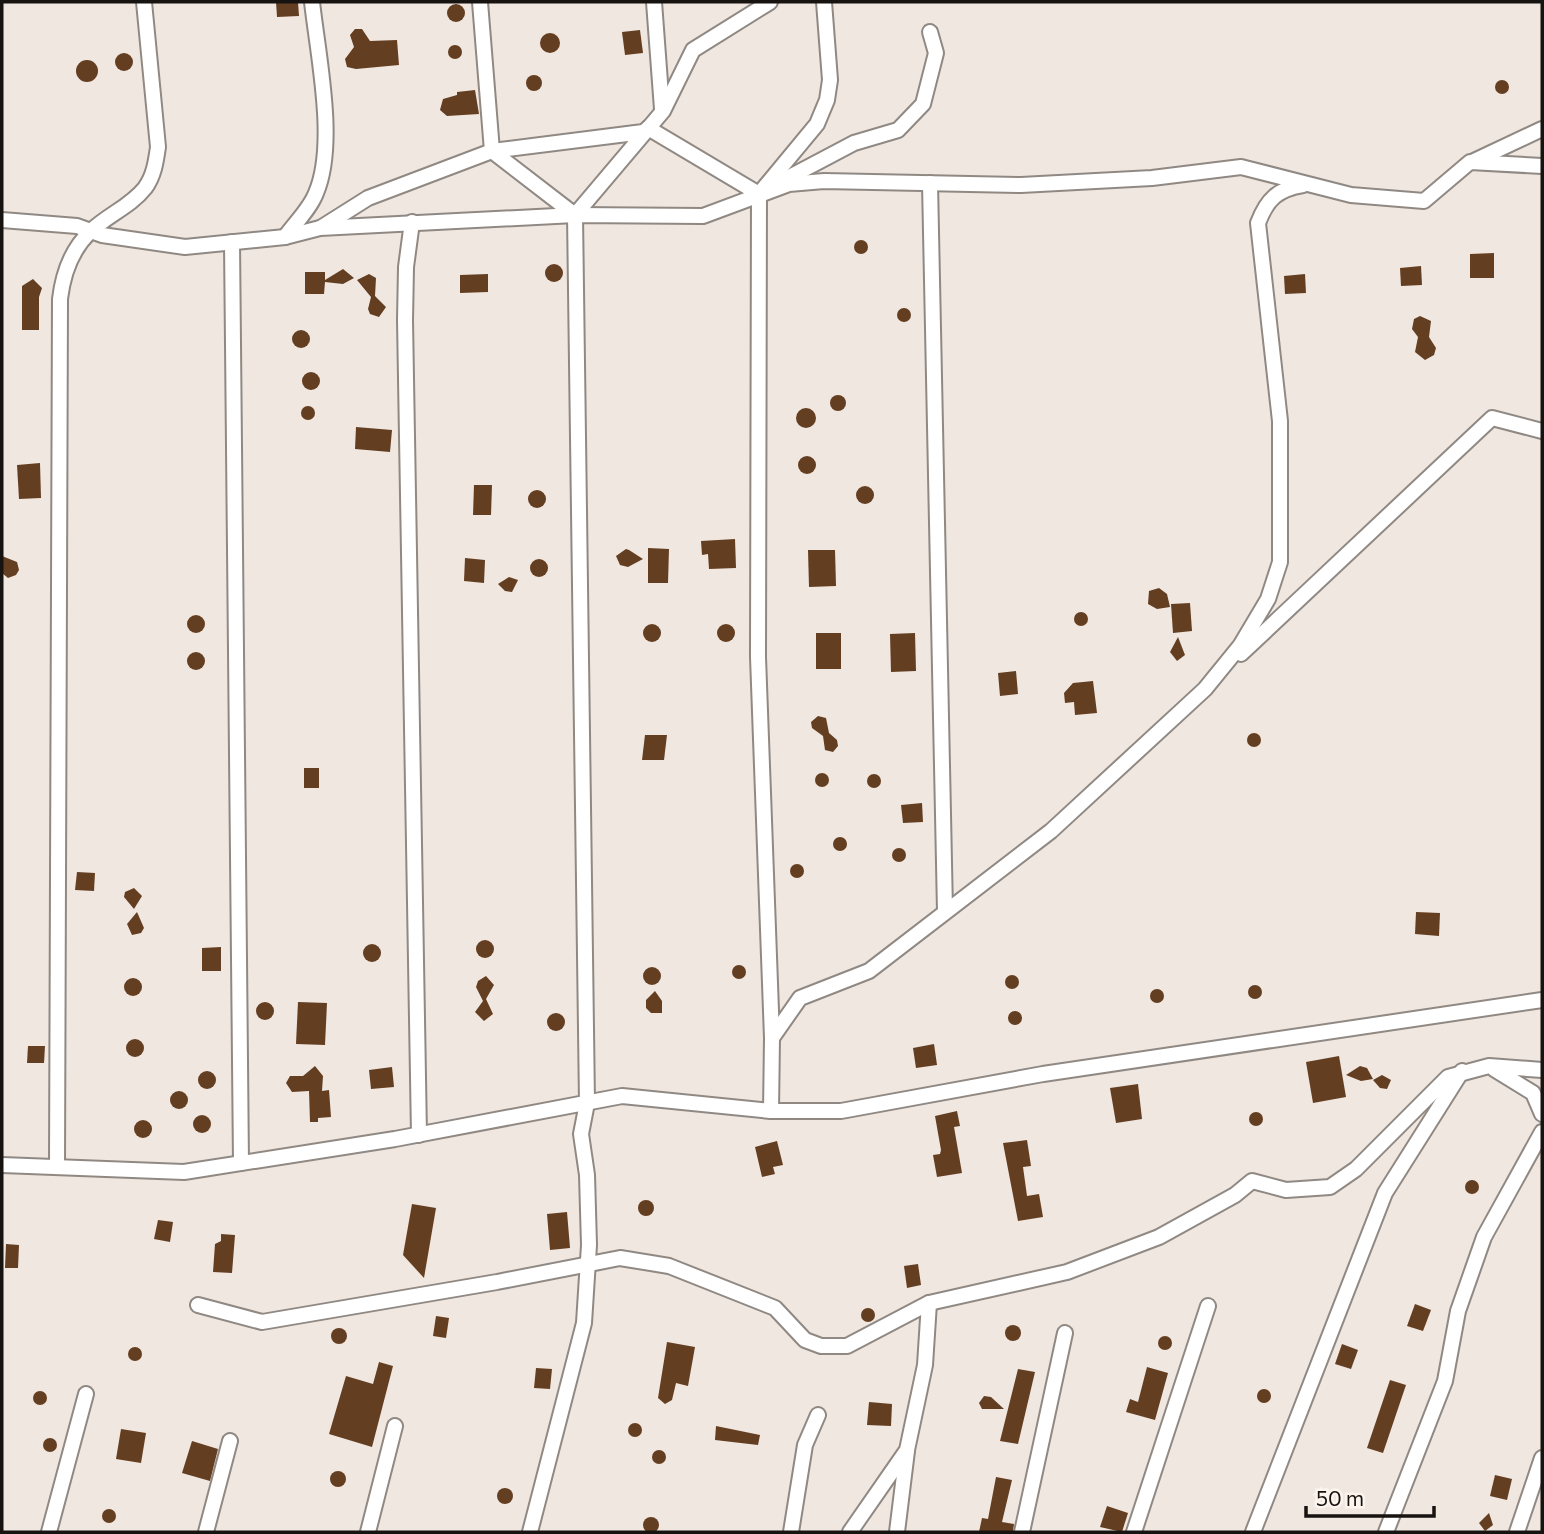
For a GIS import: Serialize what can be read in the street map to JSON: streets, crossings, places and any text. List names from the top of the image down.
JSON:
{
  "scale_bar": "50 m"
}
